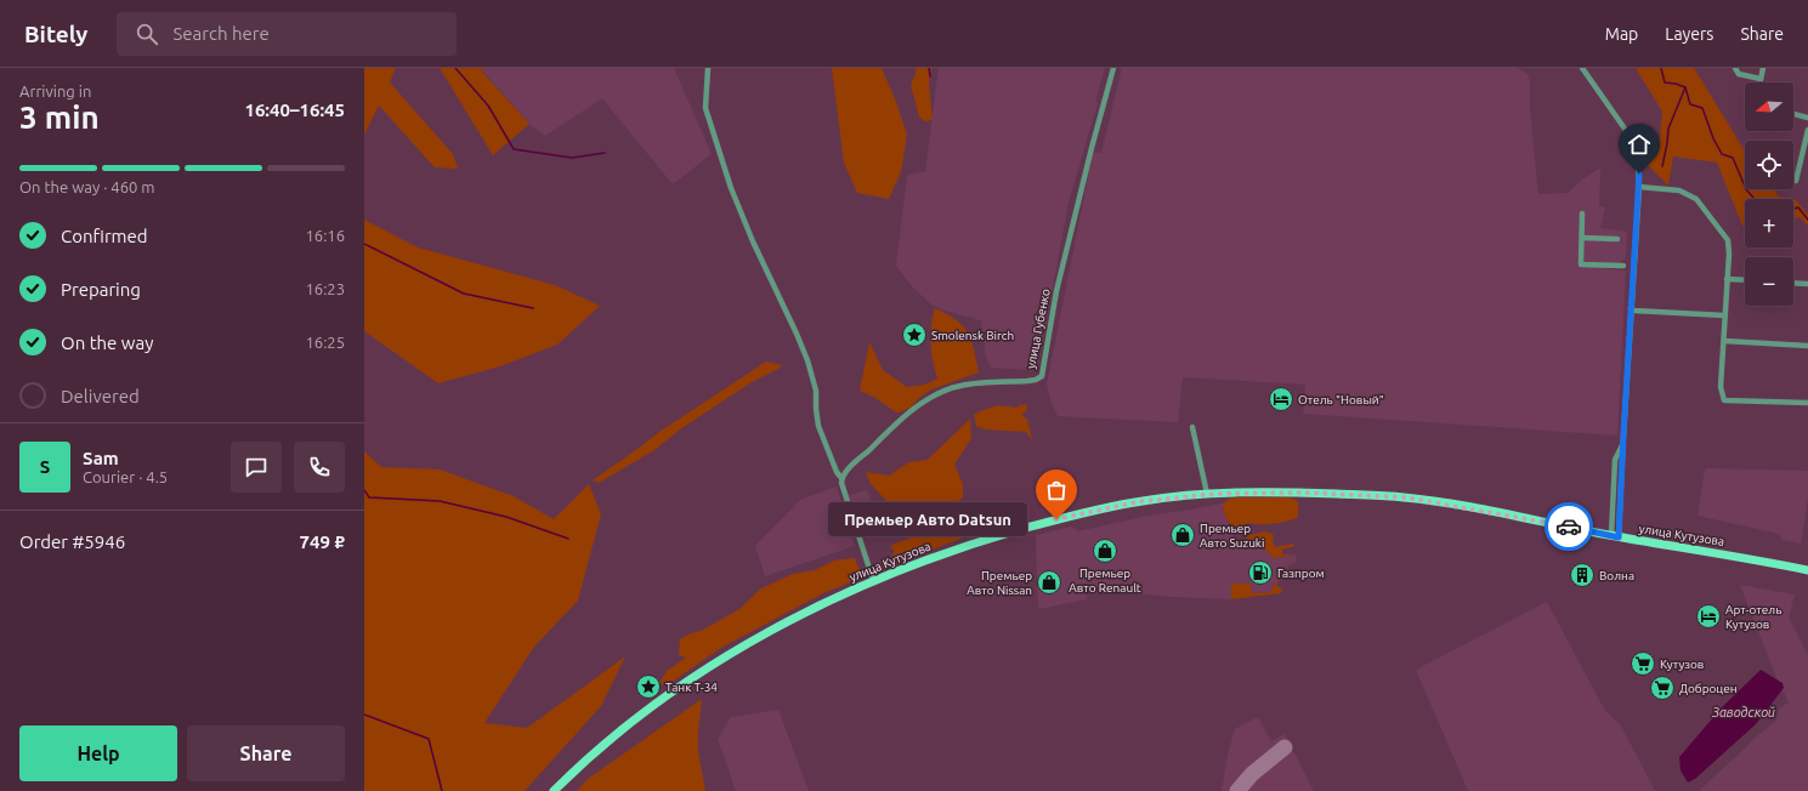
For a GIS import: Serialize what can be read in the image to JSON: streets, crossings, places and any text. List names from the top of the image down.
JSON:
{
  "streets": {
    "main road": ["улица Кутузова"],
    "street": ["улица Губенко"]
  },
  "water": ["Заводской"],
  "places": {
    "place": ["Smolensk Birch", "Танк Т-34"],
    "hotel": ["Отель \"Новый\"", "Арт-отель Кутузов"],
    "other": ["Премьер Авто Datsun"],
    "shop": ["Премьер Авто Suzuki", "Премьер Авто Renault", "Премьер Авто Nissan"],
    "fuel station": ["Газпром"],
    "building": ["Волна"],
    "supermarket": ["Кутузов", "Доброцен"]
  },
  "north": "left",
  "page": {
    "header": "Bitely",
    "search": "Search here",
    "nav": ["Map", "Layers", "Share"],
    "heading": ["3 min", "Arriving in", "16:40–16:45"],
    "panel": [
      "Sam",
      "Courier · 4.5",
      "Order #5946",
      "749 ₽"
    ],
    "map_buttons": ["+", "−"],
    "bar": "On the way · 460 m",
    "list": [
      ["Confirmed", "16:16"],
      ["Preparing", "16:23"],
      ["On the way", "16:25"],
      "Delivered"
    ],
    "round": "S",
    "bubble": "Премьер Авто Datsun",
    "buttons": ["Help", "Share"]
  }
}
